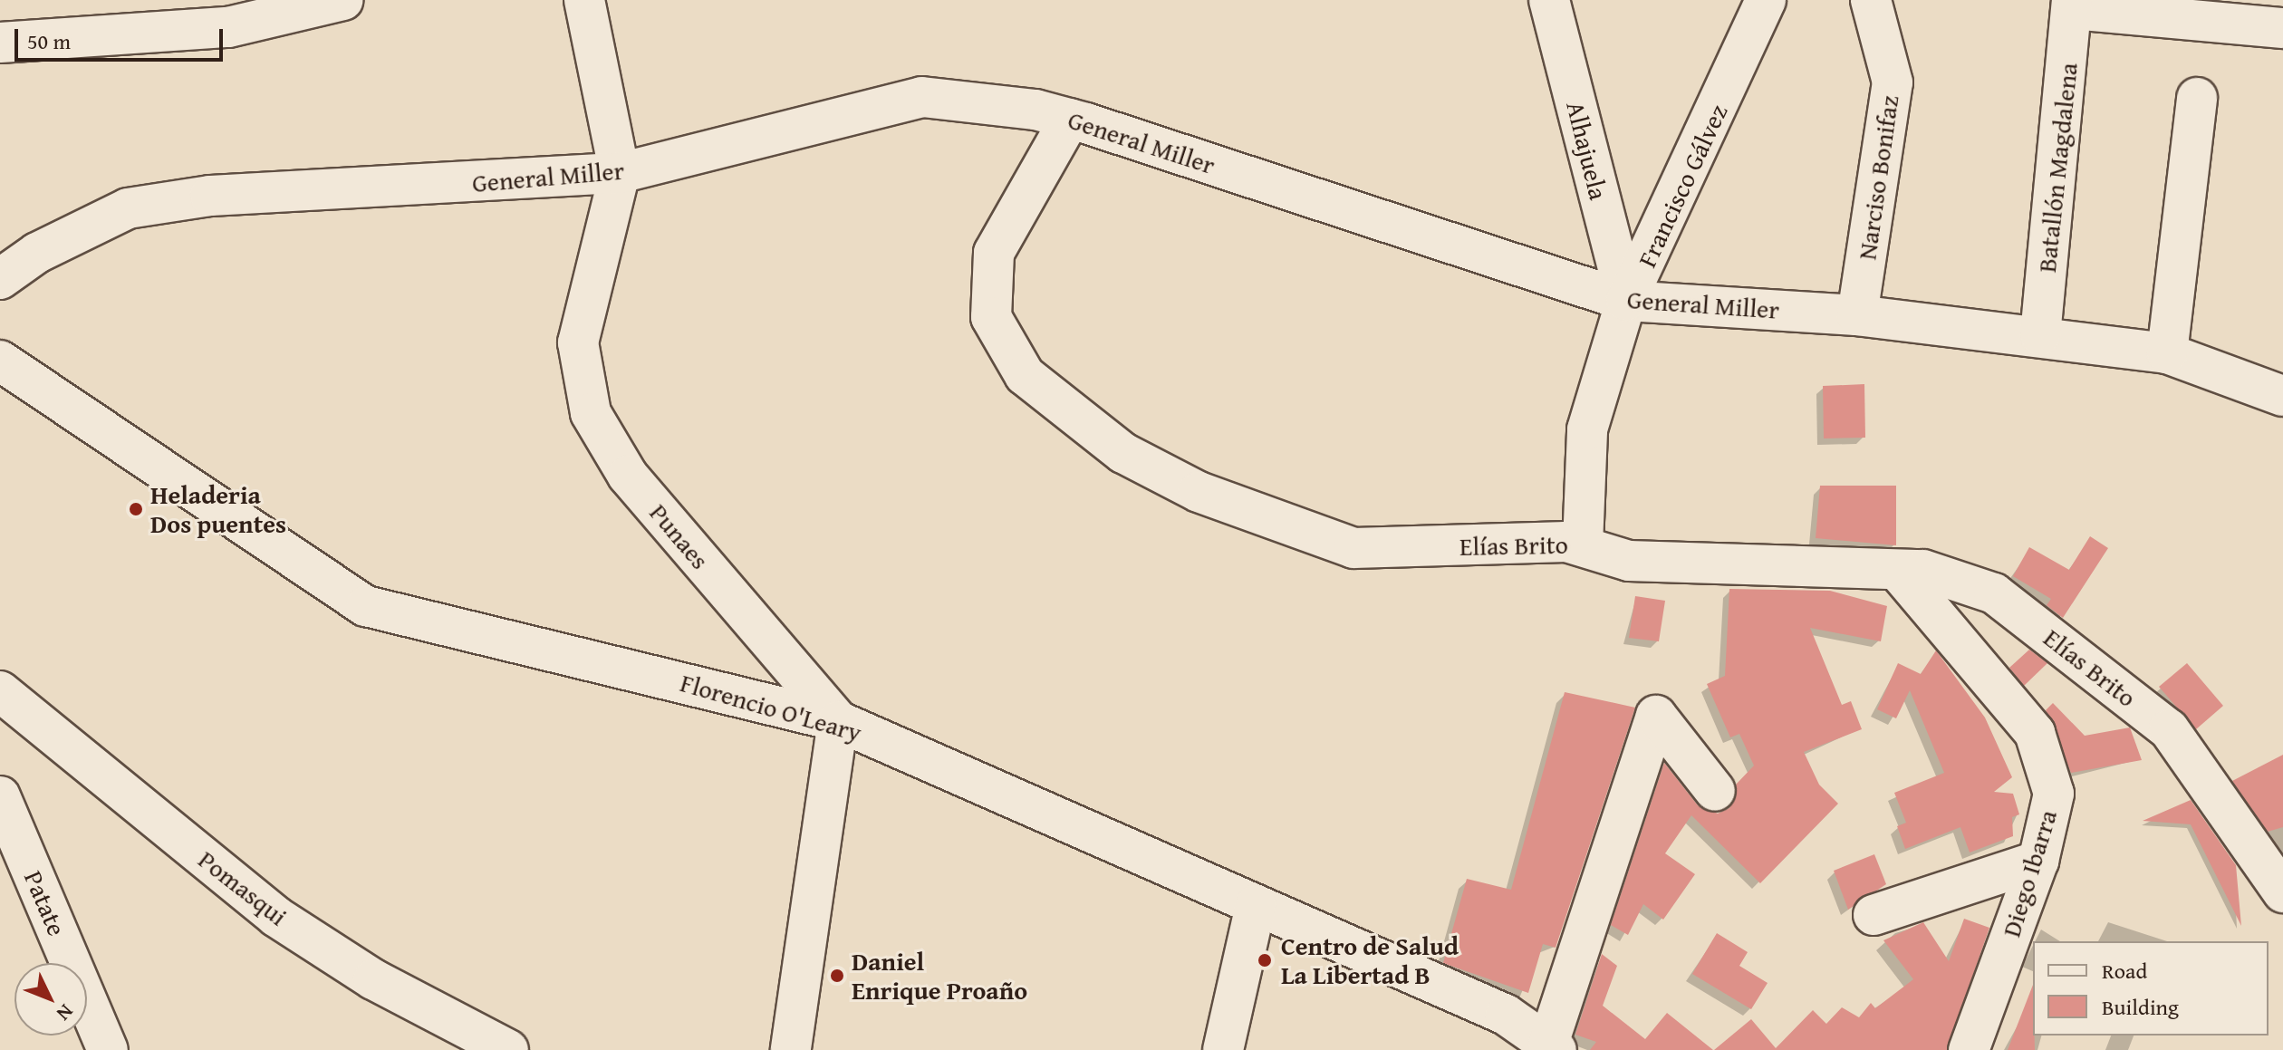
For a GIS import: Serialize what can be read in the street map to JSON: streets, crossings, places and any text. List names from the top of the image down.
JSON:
{
  "streets": {
    "street": [
      "General Miller",
      "Alhajuela",
      "Batallón Magdalena",
      "Narciso Bonifaz",
      "Francisco Gálvez",
      "Punaes",
      "Elías Brito",
      "Florencio O'Leary",
      "Diego Ibarra",
      "Pomasqui",
      "Patate"
    ]
  },
  "crossings": [
    ["General Miller", "Alhajuela"],
    ["General Miller", "Batallón Magdalena"],
    ["General Miller", "Narciso Bonifaz"],
    ["General Miller", "Francisco Gálvez"],
    ["General Miller", "Punaes"],
    ["General Miller", "Elías Brito"],
    ["Alhajuela", "Francisco Gálvez"],
    ["Francisco Gálvez", "Elías Brito"],
    ["Punaes", "Florencio O'Leary"],
    ["Elías Brito", "Diego Ibarra"]
  ],
  "places": ["Heladeria Dos puentes", "Centro de Salud La Libertad B", "Daniel Enrique Proaño"],
  "legend": ["Road", "Building"],
  "scale_bar": "50 m",
  "north": "bottom right"
}
